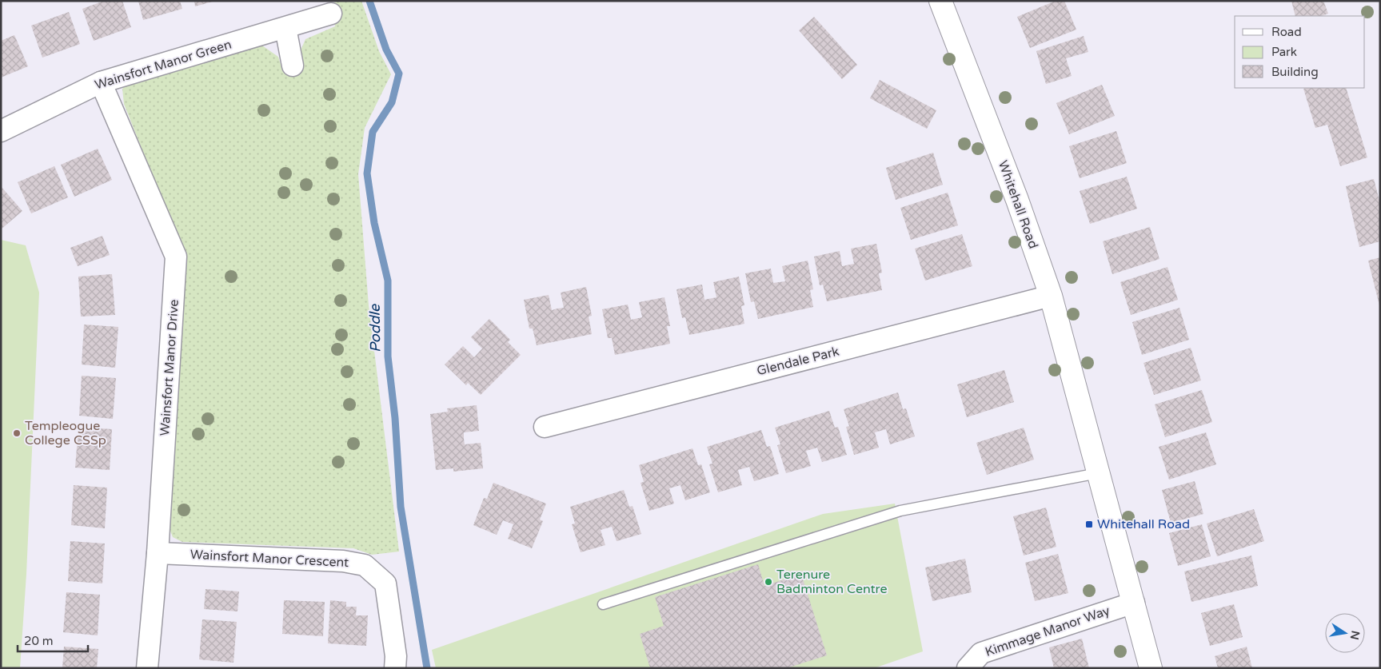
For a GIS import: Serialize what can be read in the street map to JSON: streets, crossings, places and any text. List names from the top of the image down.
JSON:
{
  "streets": {
    "street": [
      "Wainsfort Manor Green",
      "Whitehall Road",
      "Glendale Park",
      "Wainsfort Manor Drive",
      "Wainsfort Manor Crescent",
      "Kimmage Manor Way"
    ]
  },
  "crossings": [
    ["Wainsfort Manor Green", "Wainsfort Manor Drive"],
    ["Whitehall Road", "Glendale Park"],
    ["Whitehall Road", "Kimmage Manor Way"],
    ["Wainsfort Manor Drive", "Wainsfort Manor Crescent"]
  ],
  "water": ["Poddle"],
  "places": {
    "other": ["Templeogue College CSSp", "Terenure Badminton Centre"],
    "transit": ["Whitehall Road"]
  },
  "legend": ["Road", "Park", "Building"],
  "scale_bar": "20 m",
  "north": "right"
}
